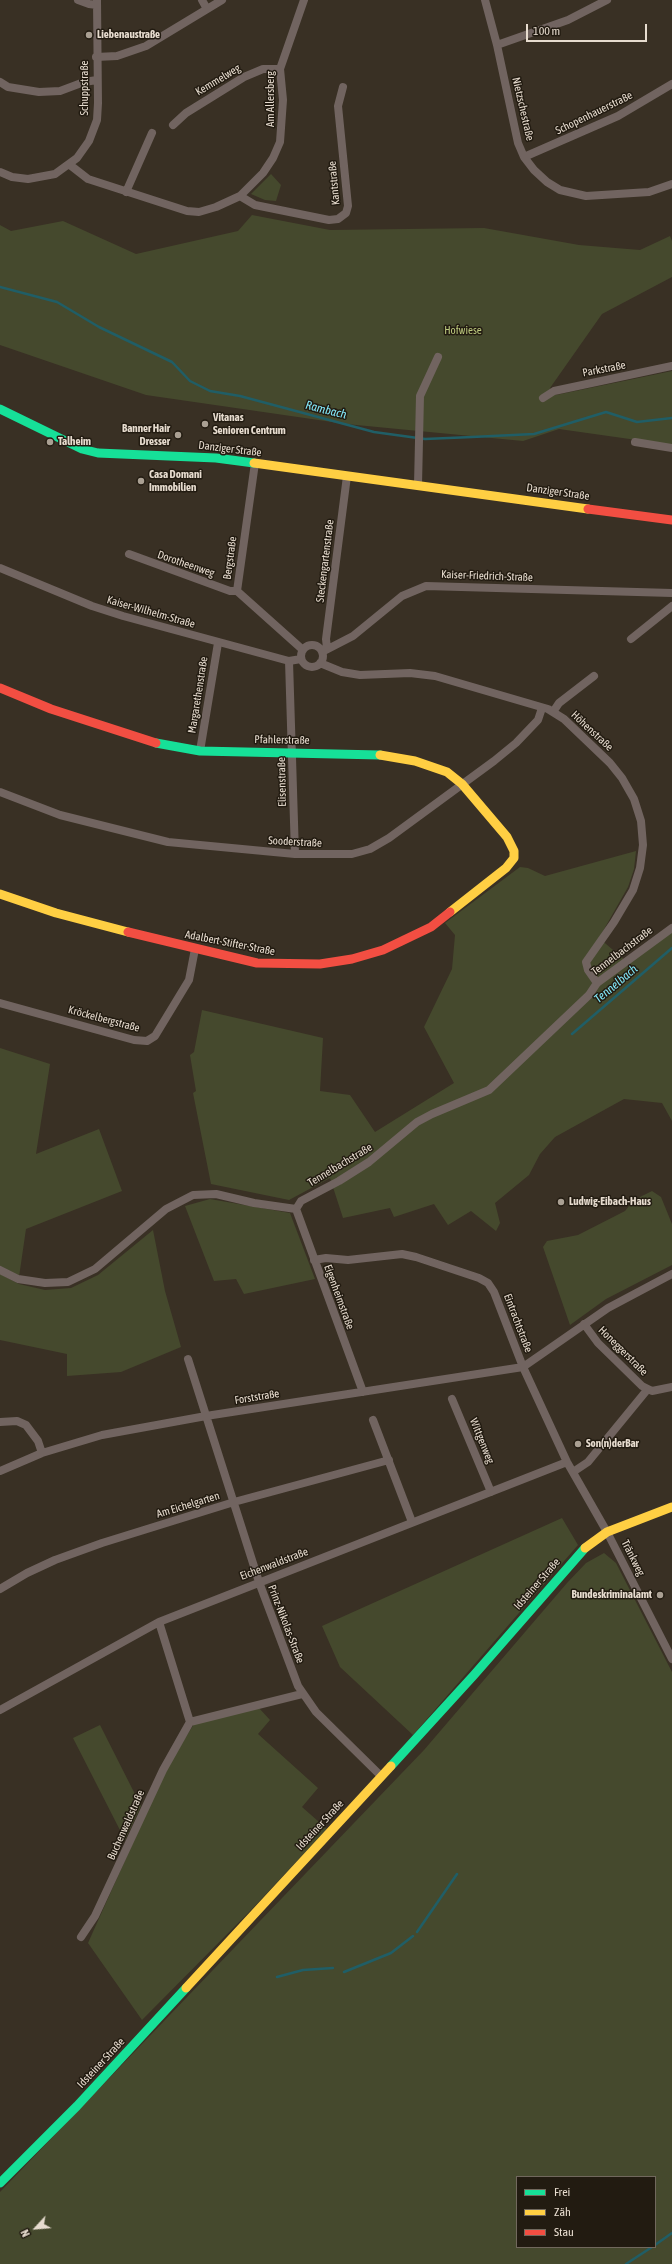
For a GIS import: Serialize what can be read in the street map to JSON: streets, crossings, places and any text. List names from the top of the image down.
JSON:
{
  "streets": {
    "street": [
      "Kemmelweg",
      "Schuppstraße",
      "Am Allersberg",
      "Nietzschestraße",
      "Schopenhauerstraße",
      "Kantstraße",
      "Parkstraße",
      "Danziger Straße",
      "Bergstraße",
      "Steckengartenstraße",
      "Dorotheenweg",
      "Kaiser-Friedrich-Straße",
      "Kaiser-Wilhelm-Straße",
      "Margarethenstraße",
      "Höhenstraße",
      "Pfahlerstraße",
      "Elisenstraße",
      "Sooderstraße",
      "Adalbert-Stifter-Straße",
      "Tennelbachstraße",
      "Kröckelbergstraße",
      "Eigenheimstraße",
      "Eintrachtstraße",
      "Honeggerstraße",
      "Forststraße",
      "Wittgenweg",
      "Am Eichelgarten",
      "Tränkweg",
      "Eichenwaldstraße",
      "Idsteiner Straße",
      "Prinz-Nikolas-Straße",
      "Buchenwaldstraße"
    ]
  },
  "crossings": [
    ["Kemmelweg", "Am Allersberg"],
    ["Schuppstraße", "Am Allersberg"],
    ["Am Allersberg", "Kantstraße"],
    ["Nietzschestraße", "Schopenhauerstraße"],
    ["Danziger Straße", "Bergstraße"],
    ["Danziger Straße", "Steckengartenstraße"],
    ["Bergstraße", "Steckengartenstraße"],
    ["Bergstraße", "Dorotheenweg"],
    ["Bergstraße", "Kaiser-Friedrich-Straße"],
    ["Bergstraße", "Kaiser-Wilhelm-Straße"],
    ["Bergstraße", "Höhenstraße"],
    ["Steckengartenstraße", "Kaiser-Friedrich-Straße"],
    ["Steckengartenstraße", "Kaiser-Wilhelm-Straße"],
    ["Steckengartenstraße", "Höhenstraße"],
    ["Kaiser-Friedrich-Straße", "Kaiser-Wilhelm-Straße"],
    ["Kaiser-Friedrich-Straße", "Höhenstraße"],
    ["Kaiser-Wilhelm-Straße", "Margarethenstraße"],
    ["Kaiser-Wilhelm-Straße", "Höhenstraße"],
    ["Kaiser-Wilhelm-Straße", "Elisenstraße"],
    ["Margarethenstraße", "Pfahlerstraße"],
    ["Höhenstraße", "Sooderstraße"],
    ["Höhenstraße", "Tennelbachstraße"],
    ["Pfahlerstraße", "Elisenstraße"],
    ["Pfahlerstraße", "Sooderstraße"],
    ["Pfahlerstraße", "Adalbert-Stifter-Straße"],
    ["Elisenstraße", "Sooderstraße"],
    ["Adalbert-Stifter-Straße", "Kröckelbergstraße"],
    ["Tennelbachstraße", "Eigenheimstraße"],
    ["Eigenheimstraße", "Eintrachtstraße"],
    ["Eigenheimstraße", "Forststraße"],
    ["Eintrachtstraße", "Forststraße"],
    ["Eintrachtstraße", "Tränkweg"],
    ["Eintrachtstraße", "Eichenwaldstraße"],
    ["Eintrachtstraße", "Idsteiner Straße"],
    ["Forststraße", "Prinz-Nikolas-Straße"],
    ["Wittgenweg", "Eichenwaldstraße"],
    ["Am Eichelgarten", "Prinz-Nikolas-Straße"],
    ["Tränkweg", "Idsteiner Straße"],
    ["Eichenwaldstraße", "Prinz-Nikolas-Straße"],
    ["Idsteiner Straße", "Prinz-Nikolas-Straße"]
  ],
  "water": ["Rambach", "Tennelbach"],
  "parks": ["Hofwiese"],
  "places": [
    "Liebenaustraße",
    "Vitanas Senioren Centrum",
    "Banner Hair Dresser",
    "Talheim",
    "Casa Domani Immobilien",
    "Ludwig-Eibach-Haus",
    "Son(n)derBar",
    "Bundeskriminalamt"
  ],
  "legend": ["Frei", "Zäh", "Stau"],
  "scale_bar": "100 m",
  "north": "bottom left"
}
